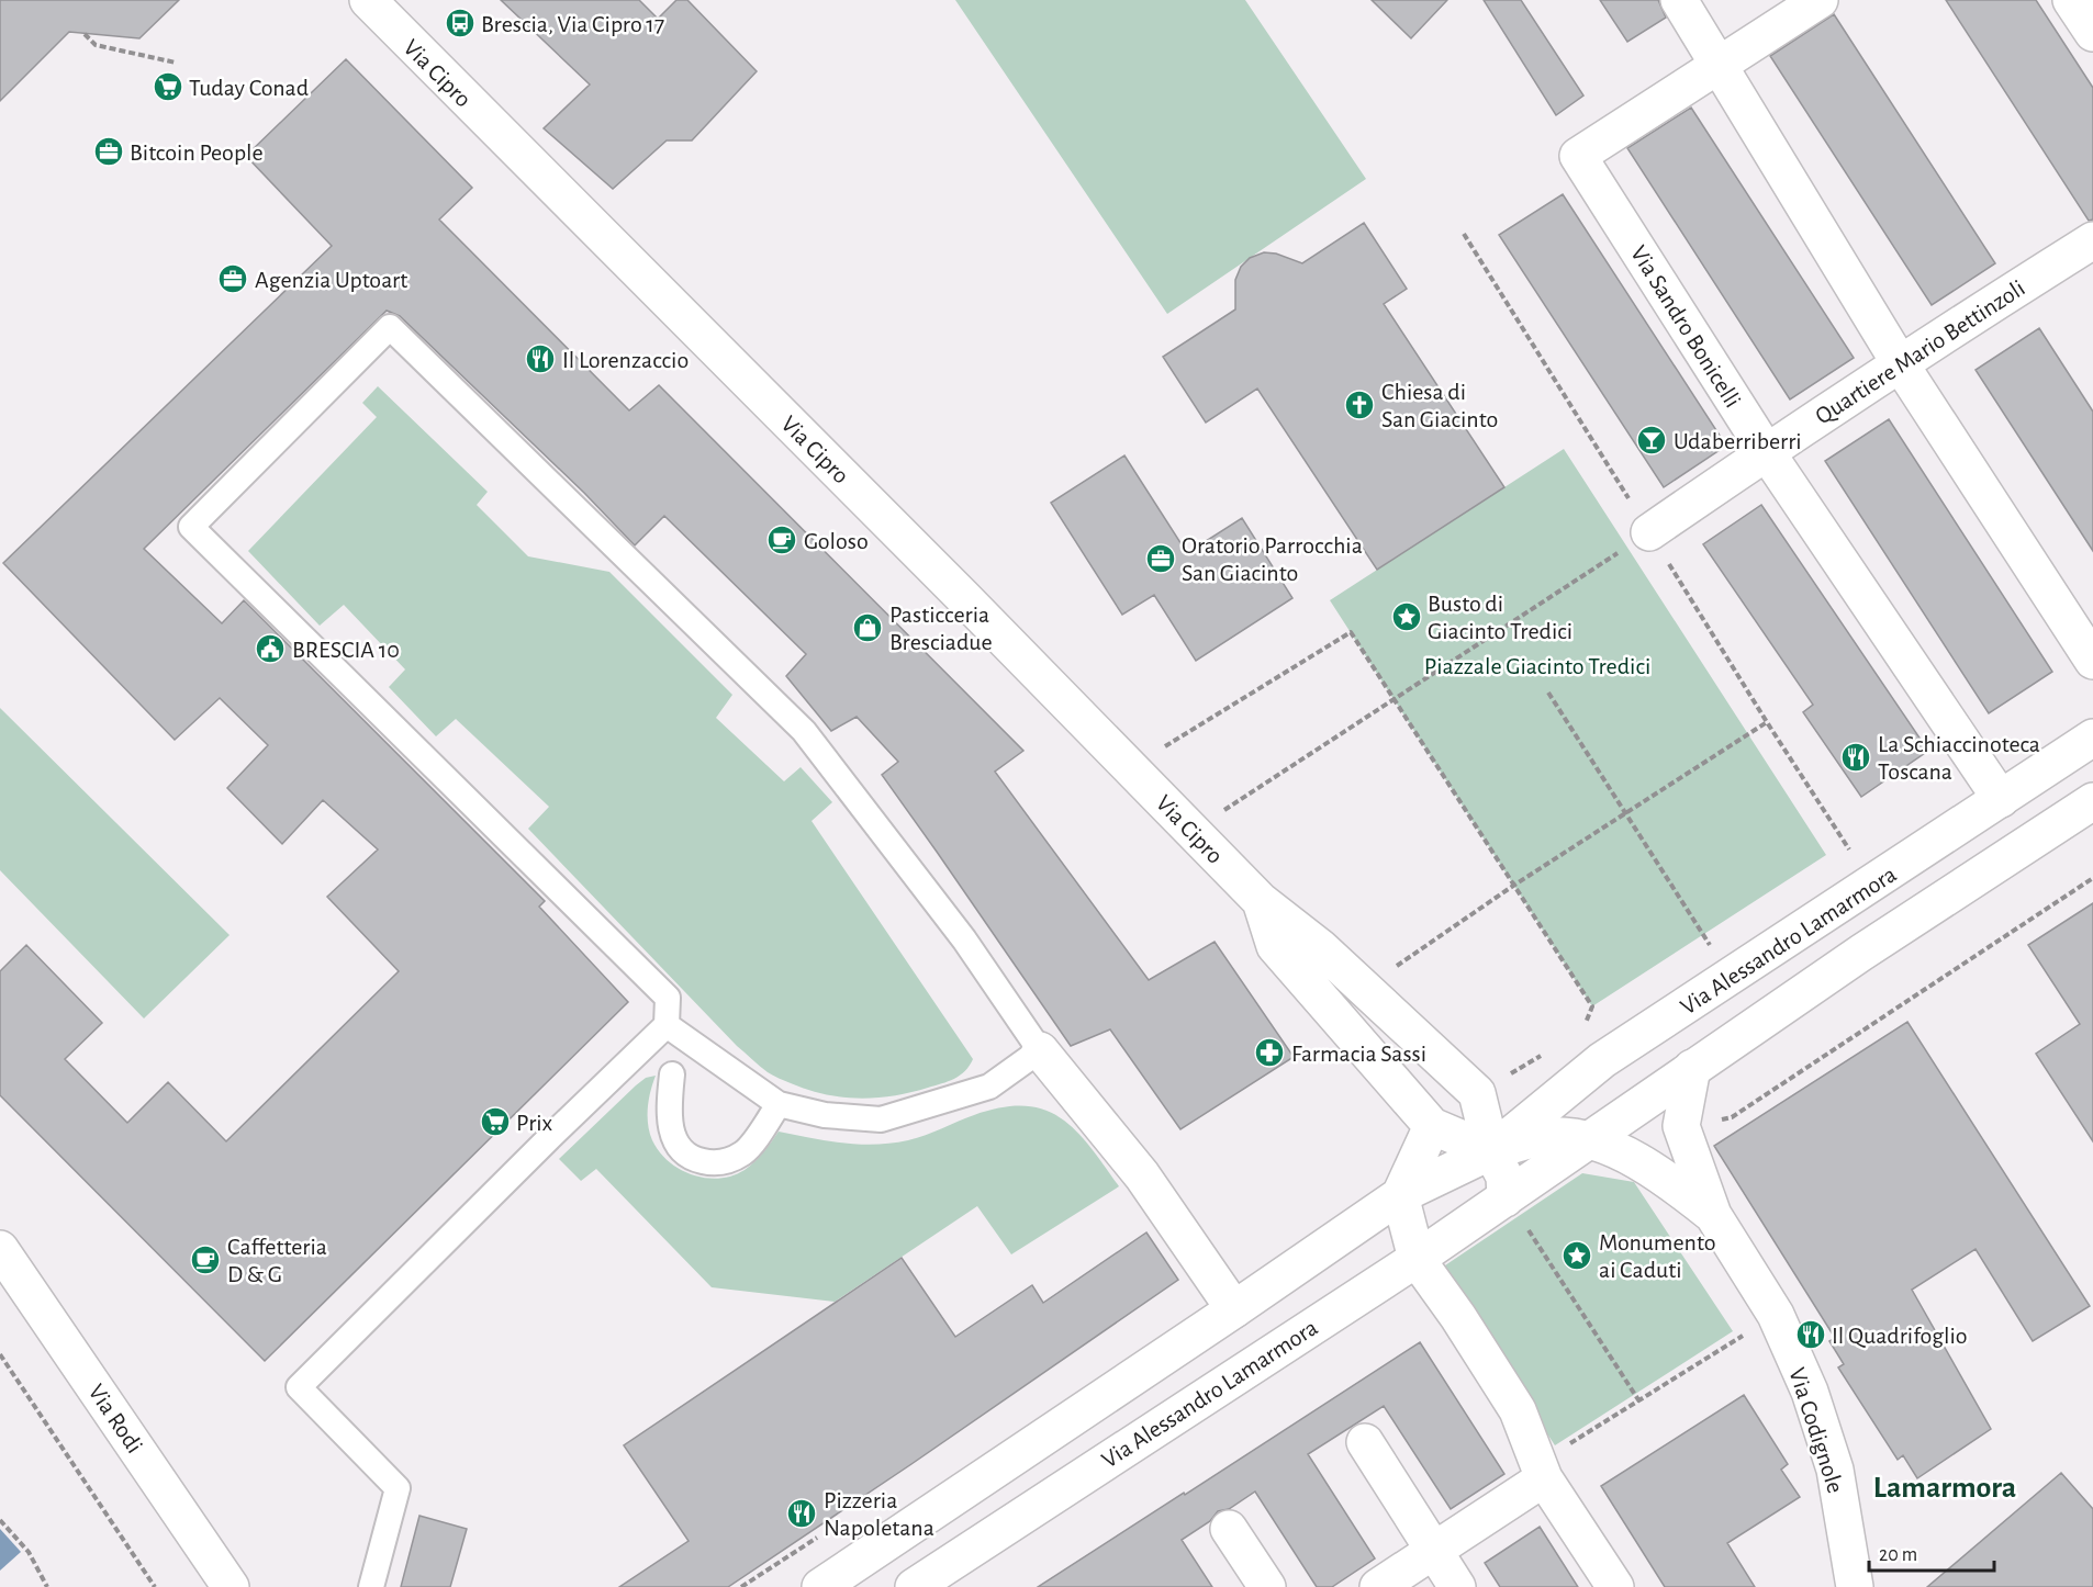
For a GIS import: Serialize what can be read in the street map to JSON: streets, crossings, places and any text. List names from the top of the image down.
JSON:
{
  "streets": {
    "street": [
      "Via Cipro",
      "Via Sandro Bonicelli",
      "Quartiere Mario Bettinzoli",
      "Via Alessandro Lamarmora",
      "Via Rodi",
      "Via Codignole"
    ]
  },
  "crossings": [
    ["Via Cipro", "Via Alessandro Lamarmora"],
    ["Via Cipro", "Via Codignole"],
    ["Via Sandro Bonicelli", "Quartiere Mario Bettinzoli"],
    ["Via Sandro Bonicelli", "Via Alessandro Lamarmora"],
    ["Via Alessandro Lamarmora", "Via Codignole"]
  ],
  "districts": ["Lamarmora"],
  "parks": ["Piazzale Giacinto Tredici"],
  "places": {
    "bus stop": ["Brescia, Via Cipro 17"],
    "supermarket": ["Tuday Conad", "Prix"],
    "office": ["Bitcoin People", "Agenzia Uptoart", "Oratorio Parrocchia San Giacinto"],
    "restaurant": [
      "Il Lorenzaccio",
      "La Schiaccinoteca Toscana",
      "Il Quadrifoglio",
      "Pizzeria Napoletana"
    ],
    "church": ["Chiesa di San Giacinto"],
    "bar": ["Udaberriberri"],
    "cafe": ["Goloso", "Caffetteria D & G"],
    "place": ["Busto di Giacinto Tredici", "Monumento ai Caduti"],
    "shop": ["Pasticceria Bresciadue"],
    "public building": ["BRESCIA 10"],
    "pharmacy": ["Farmacia Sassi"]
  },
  "scale_bar": "20 m"
}
